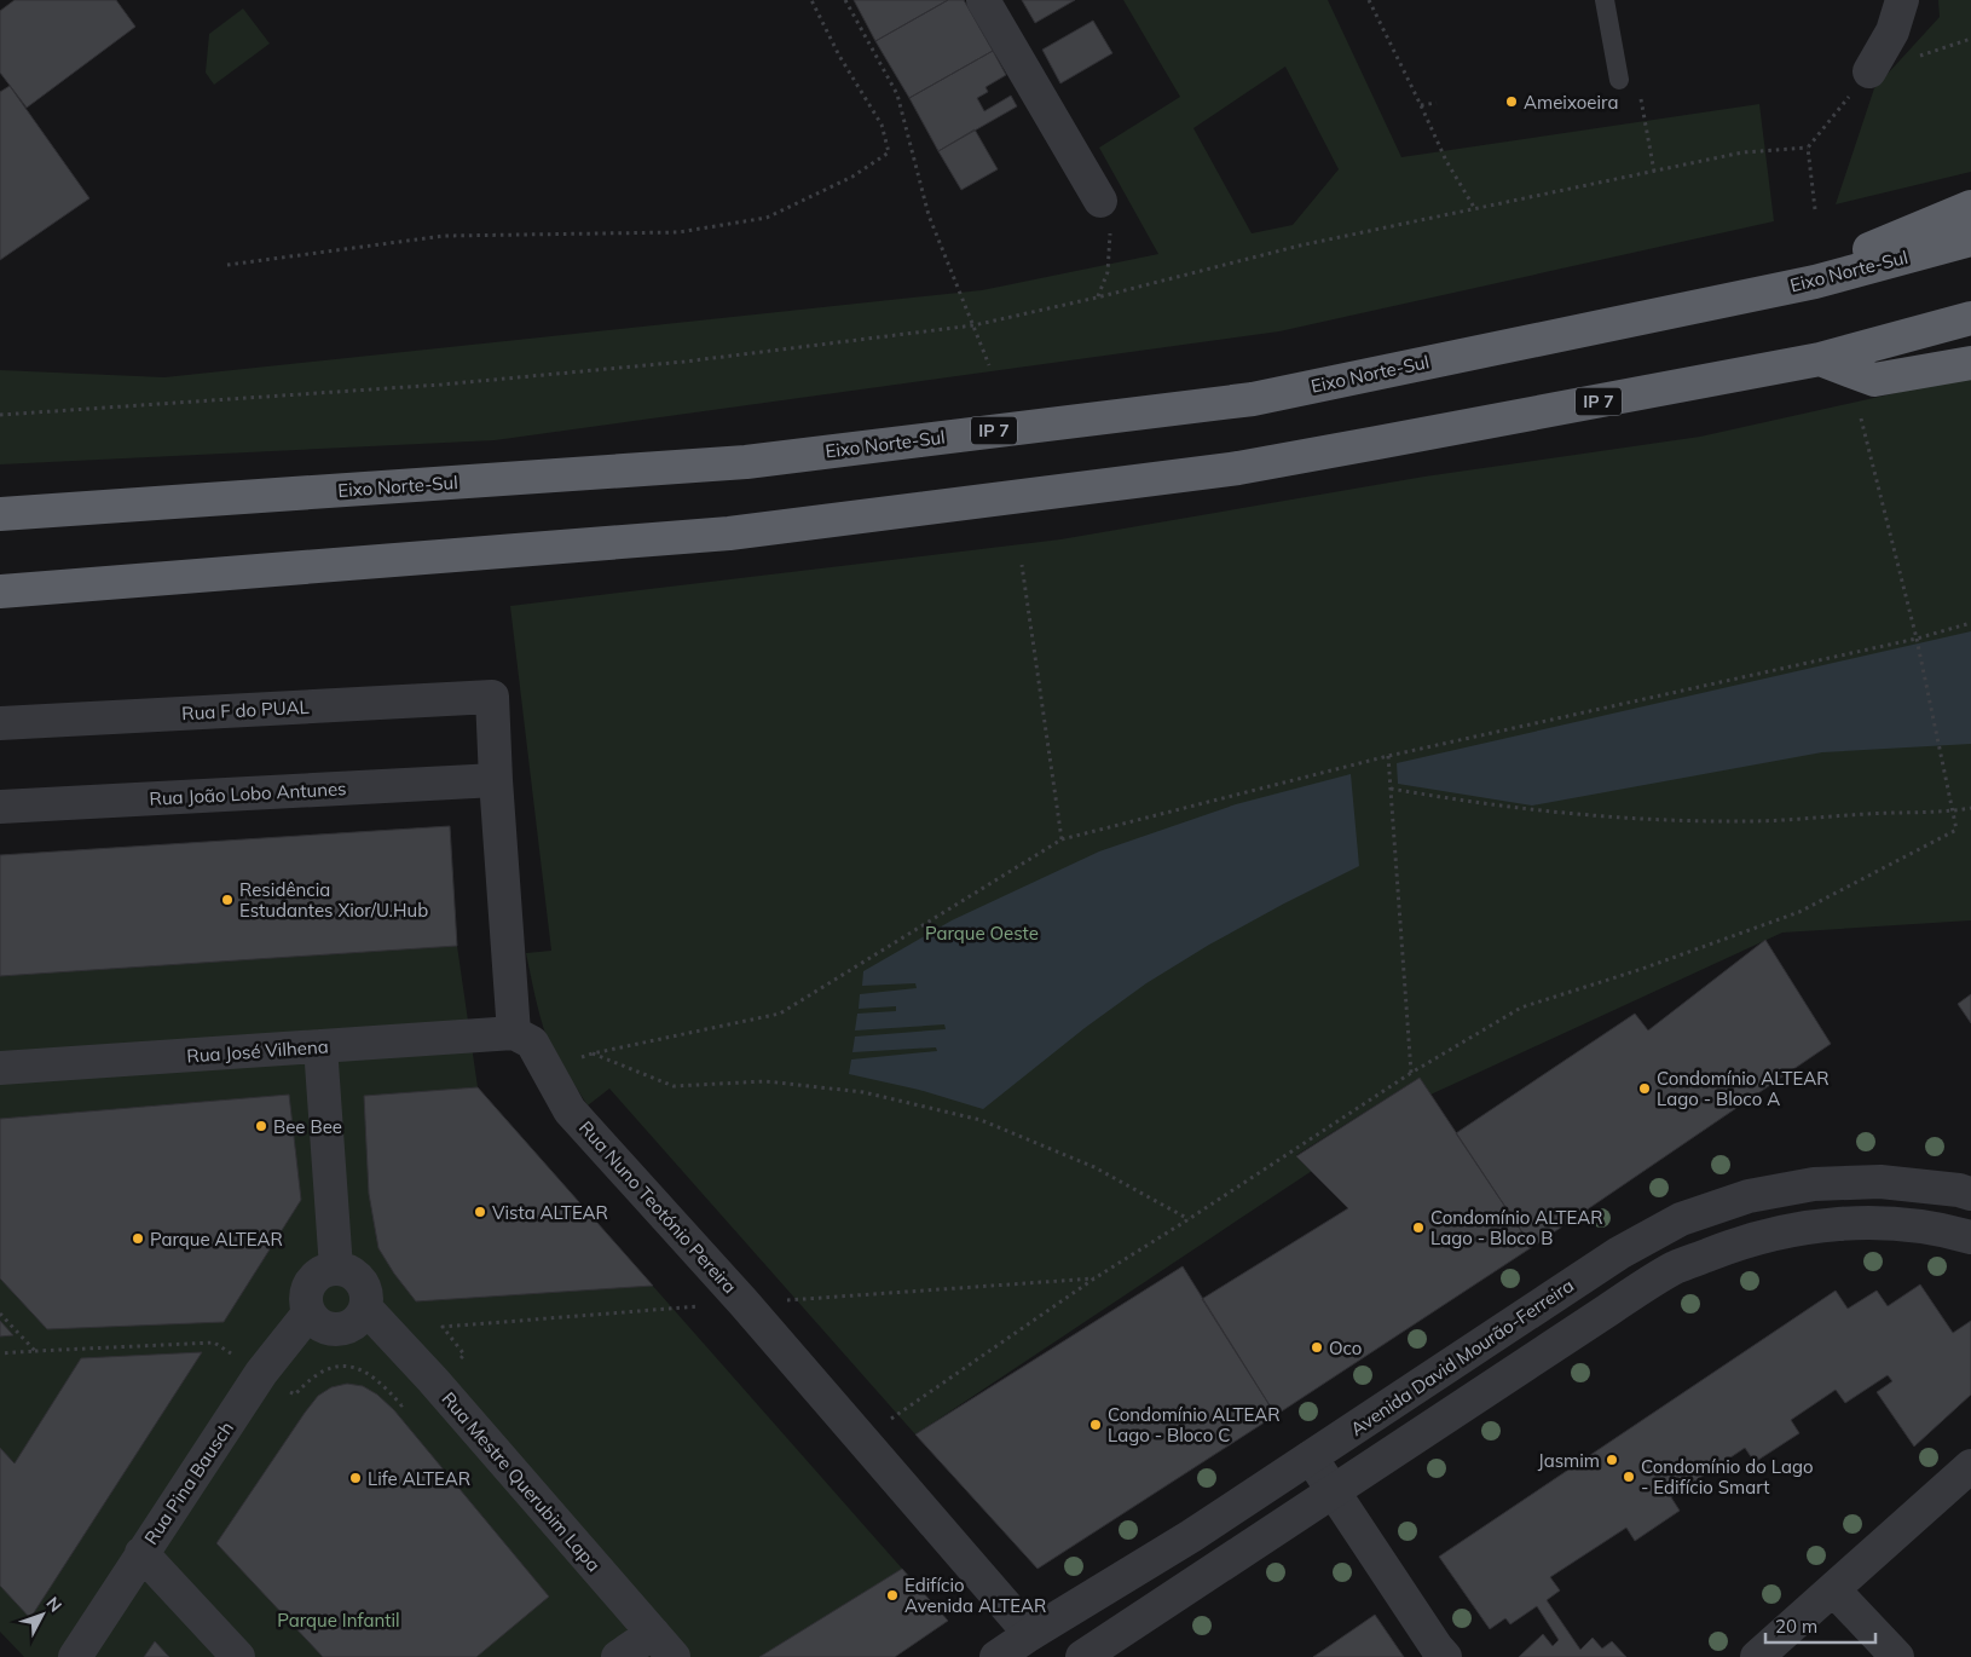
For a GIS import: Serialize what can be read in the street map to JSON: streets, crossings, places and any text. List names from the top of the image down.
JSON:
{
  "streets": {
    "highway": ["Eixo Norte-Sul", "IP 7"],
    "street": [
      "Rua F do PUAL",
      "Rua João Lobo Antunes",
      "Rua José Vilhena",
      "Rua Nuno Teotónio Pereira",
      "Avenida David Mourão-Ferreira",
      "Rua Mestre Querubim Lapa",
      "Rua Pina Bausch"
    ]
  },
  "crossings": [
    ["Rua F do PUAL", "Rua João Lobo Antunes"],
    ["Rua José Vilhena", "Rua Nuno Teotónio Pereira"],
    ["Rua Nuno Teotónio Pereira", "Avenida David Mourão-Ferreira"],
    ["Rua Mestre Querubim Lapa", "Rua Pina Bausch"]
  ],
  "parks": ["Parque Oeste", "Parque Infantil"],
  "places": [
    "Ameixoeira",
    "Residência Estudantes Xior/U.Hub",
    "Condomínio ALTEAR Lago - Bloco A",
    "Bee Bee",
    "Vista ALTEAR",
    "Condomínio ALTEAR Lago - Bloco B",
    "Parque ALTEAR",
    "Oco",
    "Condomínio ALTEAR Lago - Bloco C",
    "Jasmim",
    "Condomínio do Lago - Edifício Smart",
    "Life ALTEAR",
    "Edifício Avenida ALTEAR"
  ],
  "scale_bar": "20 m",
  "north": "top right"
}
